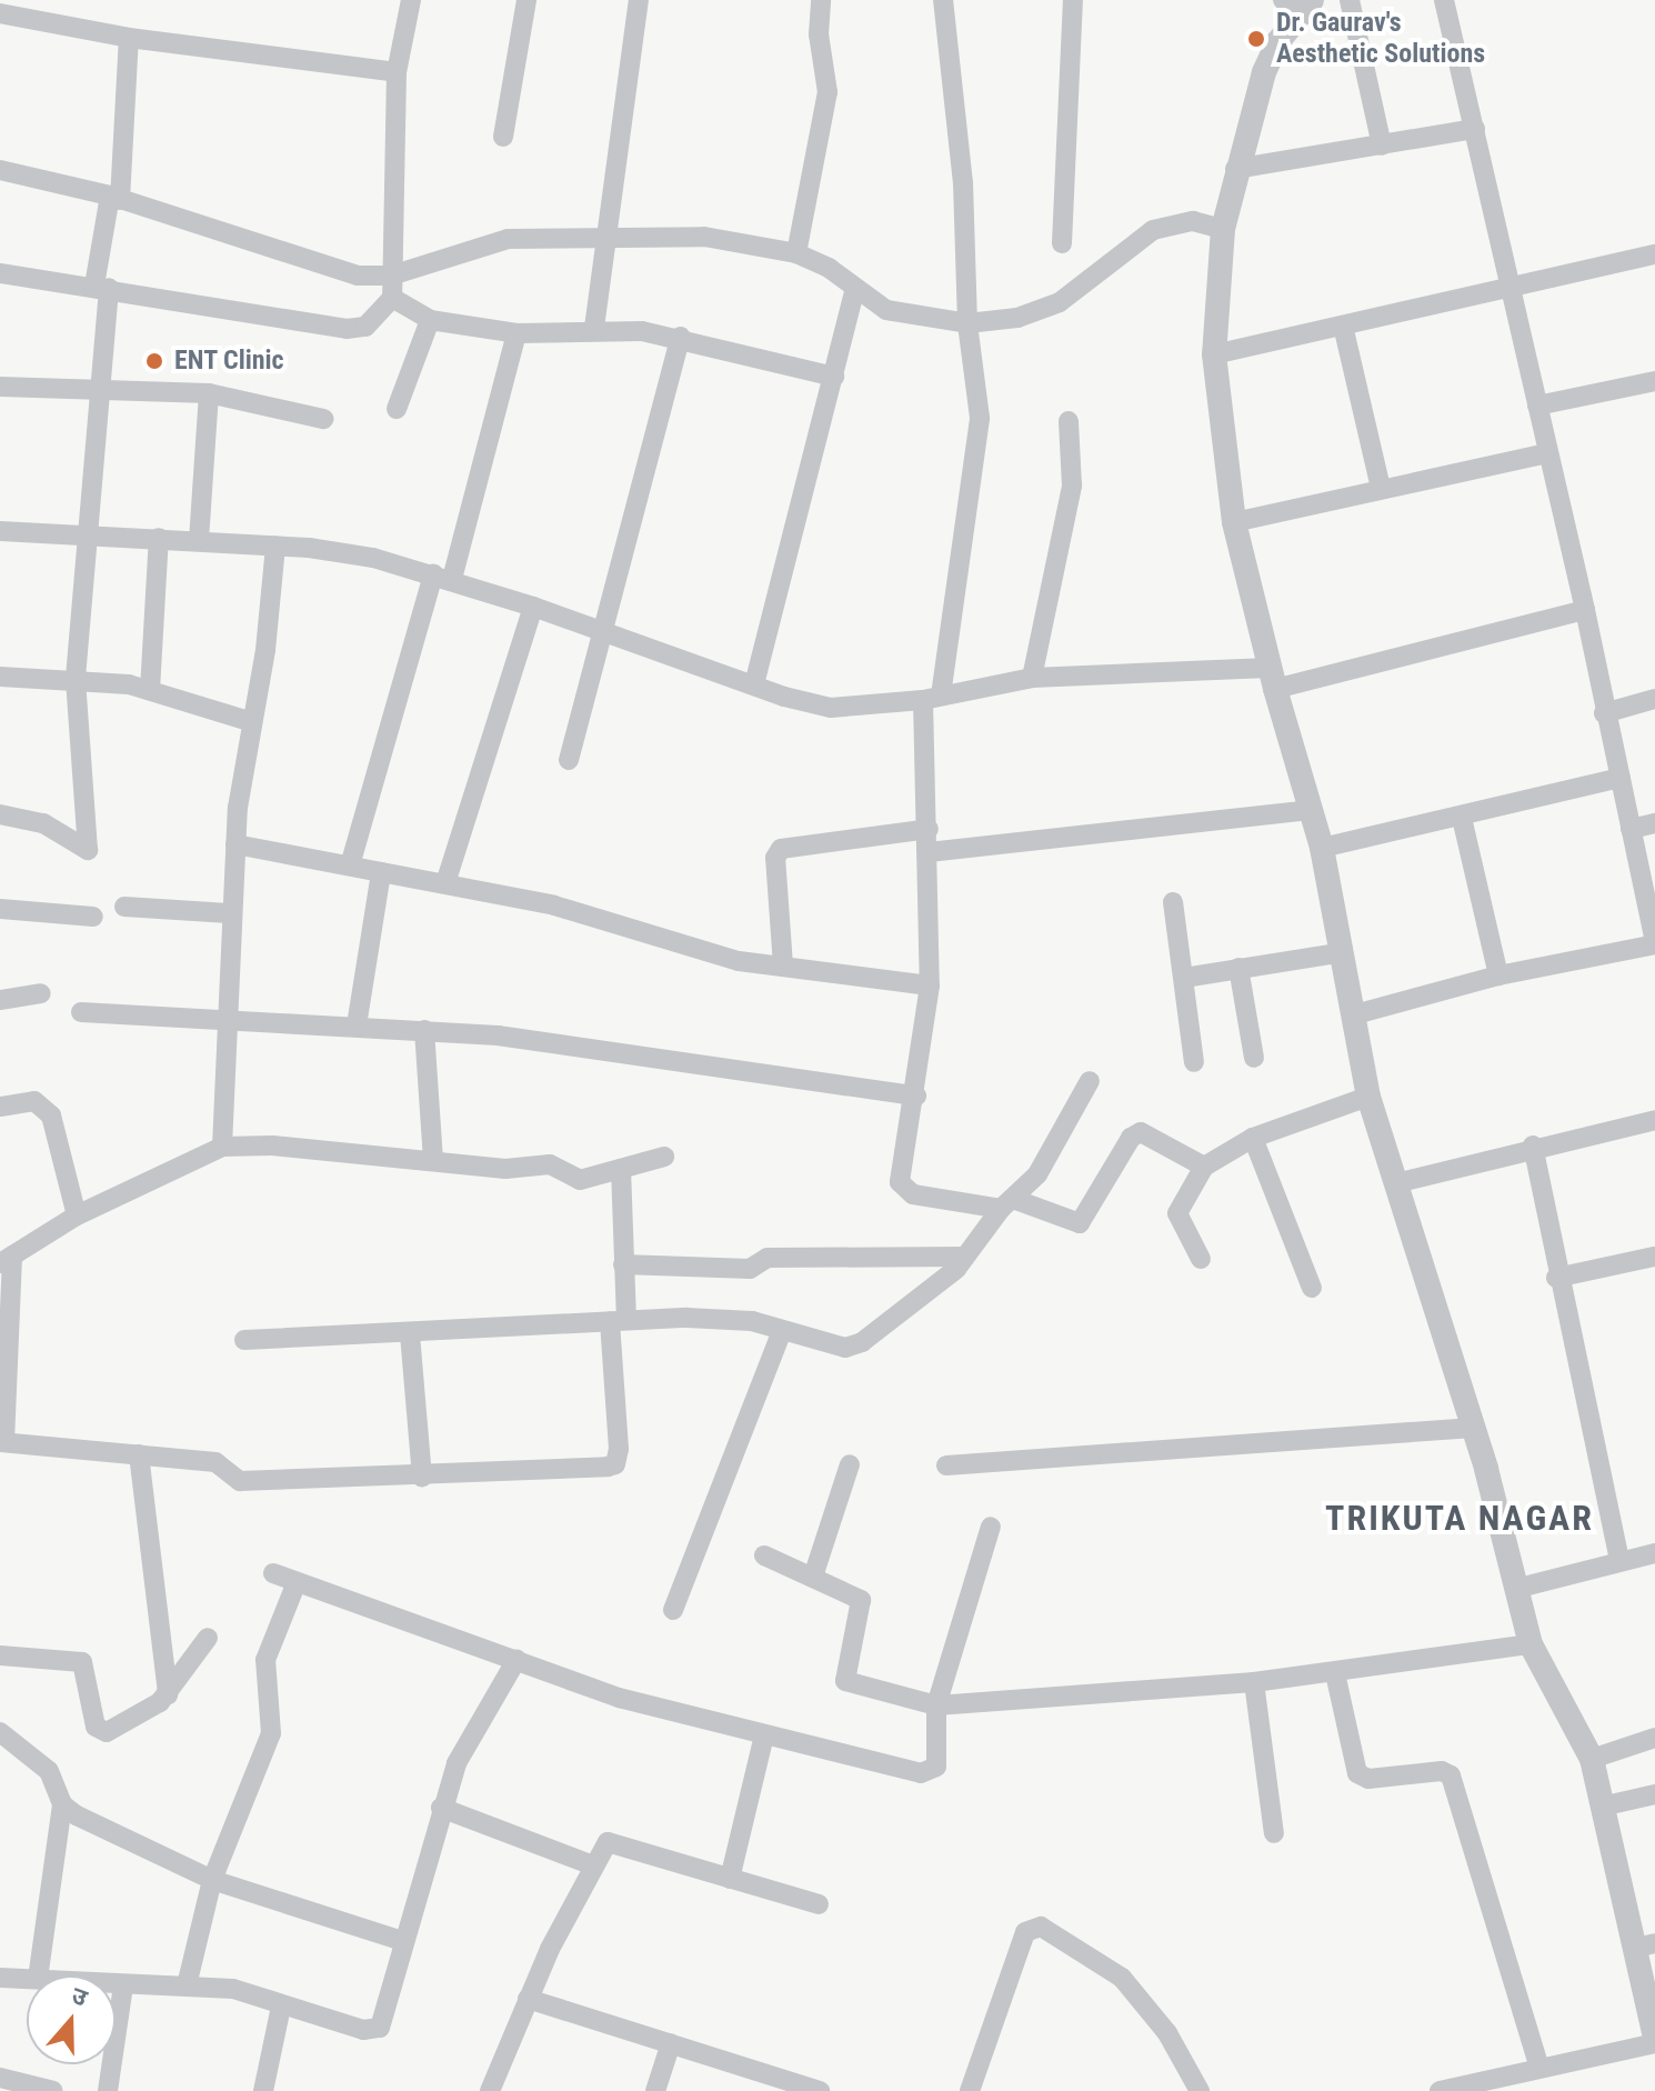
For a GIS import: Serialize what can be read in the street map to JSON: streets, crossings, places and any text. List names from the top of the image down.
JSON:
{
  "districts": ["TRIKUTA NAGAR"],
  "places": ["Dr. Gaurav's Aesthetic Solutions", "ENT Clinic"],
  "north": "top"
}
